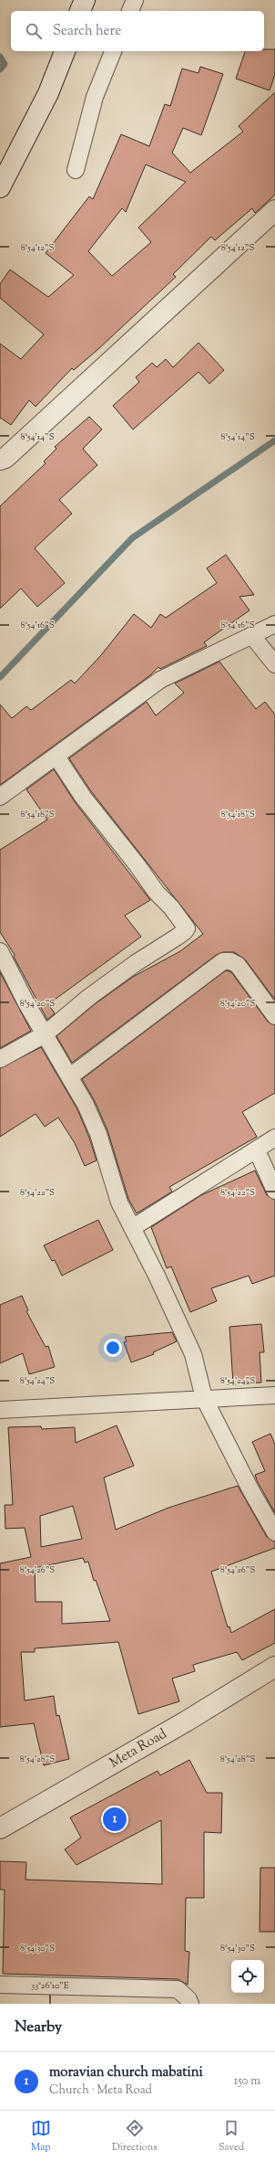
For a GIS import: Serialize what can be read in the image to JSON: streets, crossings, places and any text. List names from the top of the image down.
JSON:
{
  "streets": {
    "street": ["Meta Road"]
  },
  "page": {
    "search": "Search here",
    "pins": "1",
    "heading": "Nearby",
    "list": [
      {
        "mark": "1",
        "name": "moravian church mabatini",
        "note": "Church · Meta Road",
        "value": "150 m"
      }
    ],
    "nav": ["Map", "Directions", "Saved"]
  },
  "coordinates": [
    "8°54'12\"S",
    "8°54'14\"S",
    "8°54'16\"S",
    "8°54'18\"S",
    "8°54'20\"S",
    "8°54'22\"S",
    "8°54'24\"S",
    "8°54'26\"S",
    "8°54'28\"S",
    "8°54'30\"S",
    "33°26'10\"E"
  ]
}
